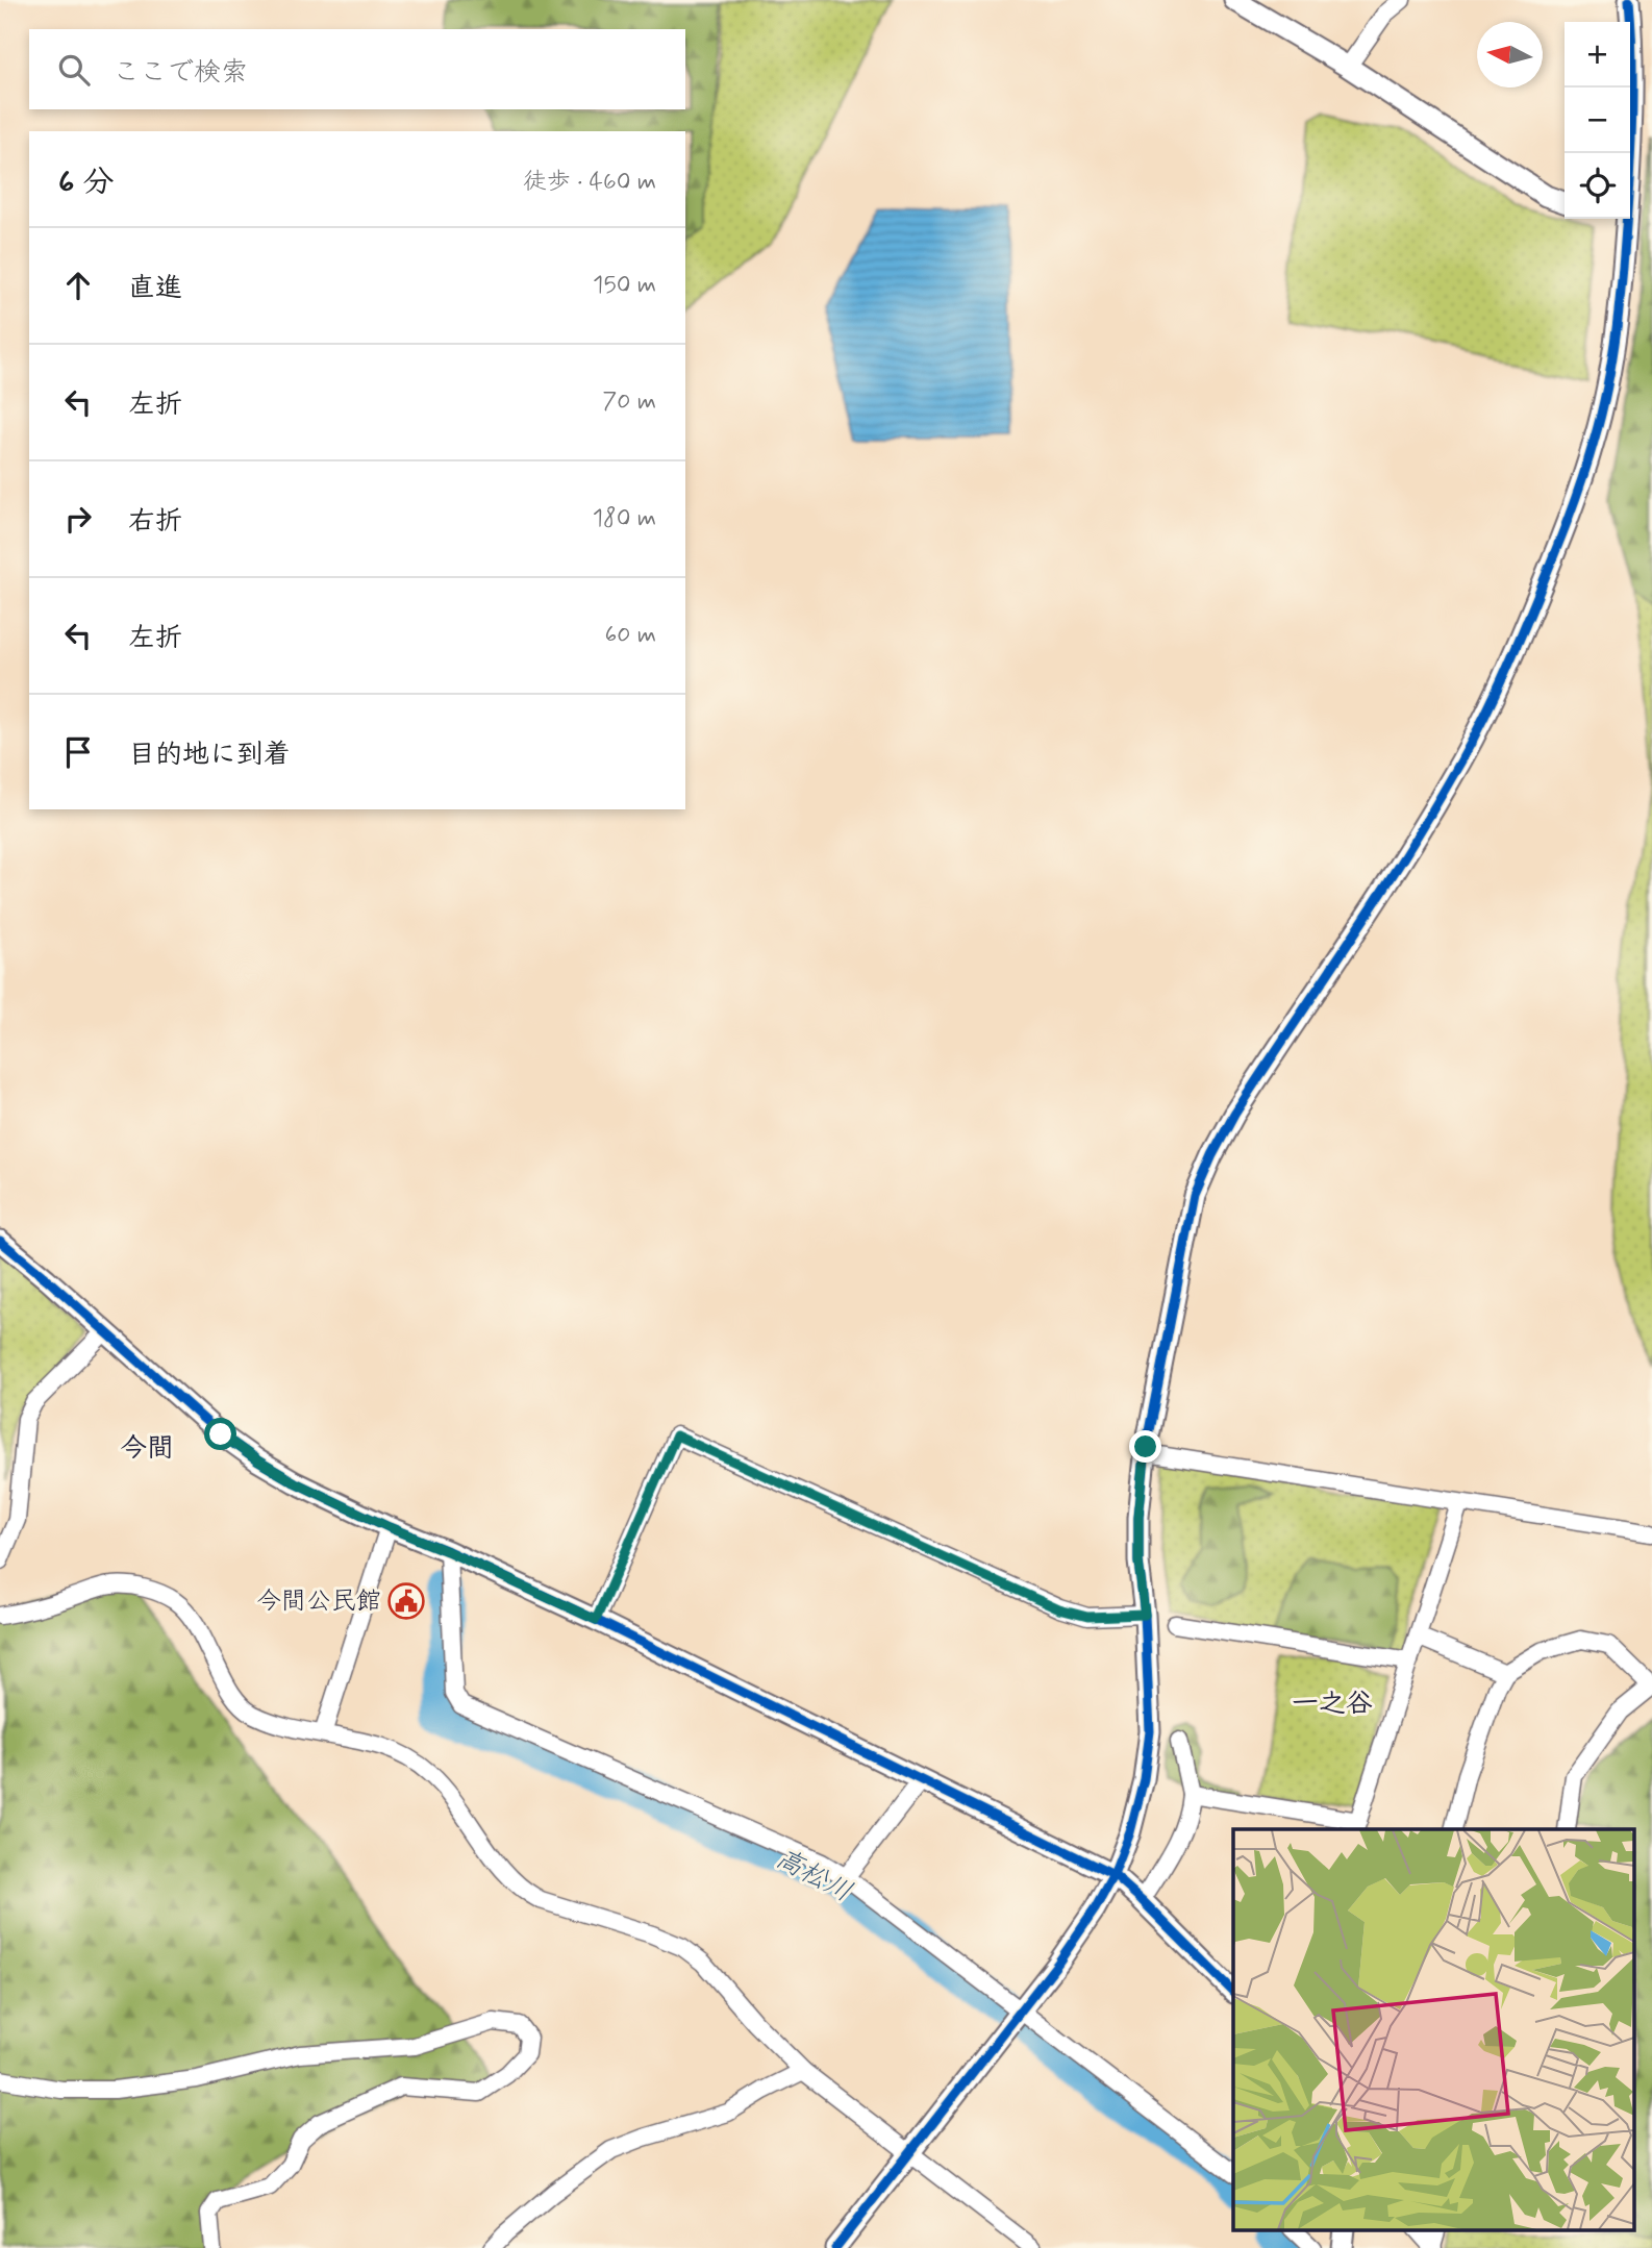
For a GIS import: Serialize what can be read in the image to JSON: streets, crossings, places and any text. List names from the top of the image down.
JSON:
{
  "districts": ["今間", "一之谷"],
  "water": ["高松川"],
  "places": {
    "public building": ["今間公民館"]
  },
  "north": "left",
  "page": {
    "map_buttons": ["+", "−"],
    "search": "ここで検索",
    "heading": ["6 分", "徒歩 · 460 m"],
    "list": [
      ["直進", "150 m"],
      ["左折", "70 m"],
      ["右折", "180 m"],
      ["左折", "60 m"],
      "目的地に到着"
    ]
  }
}
